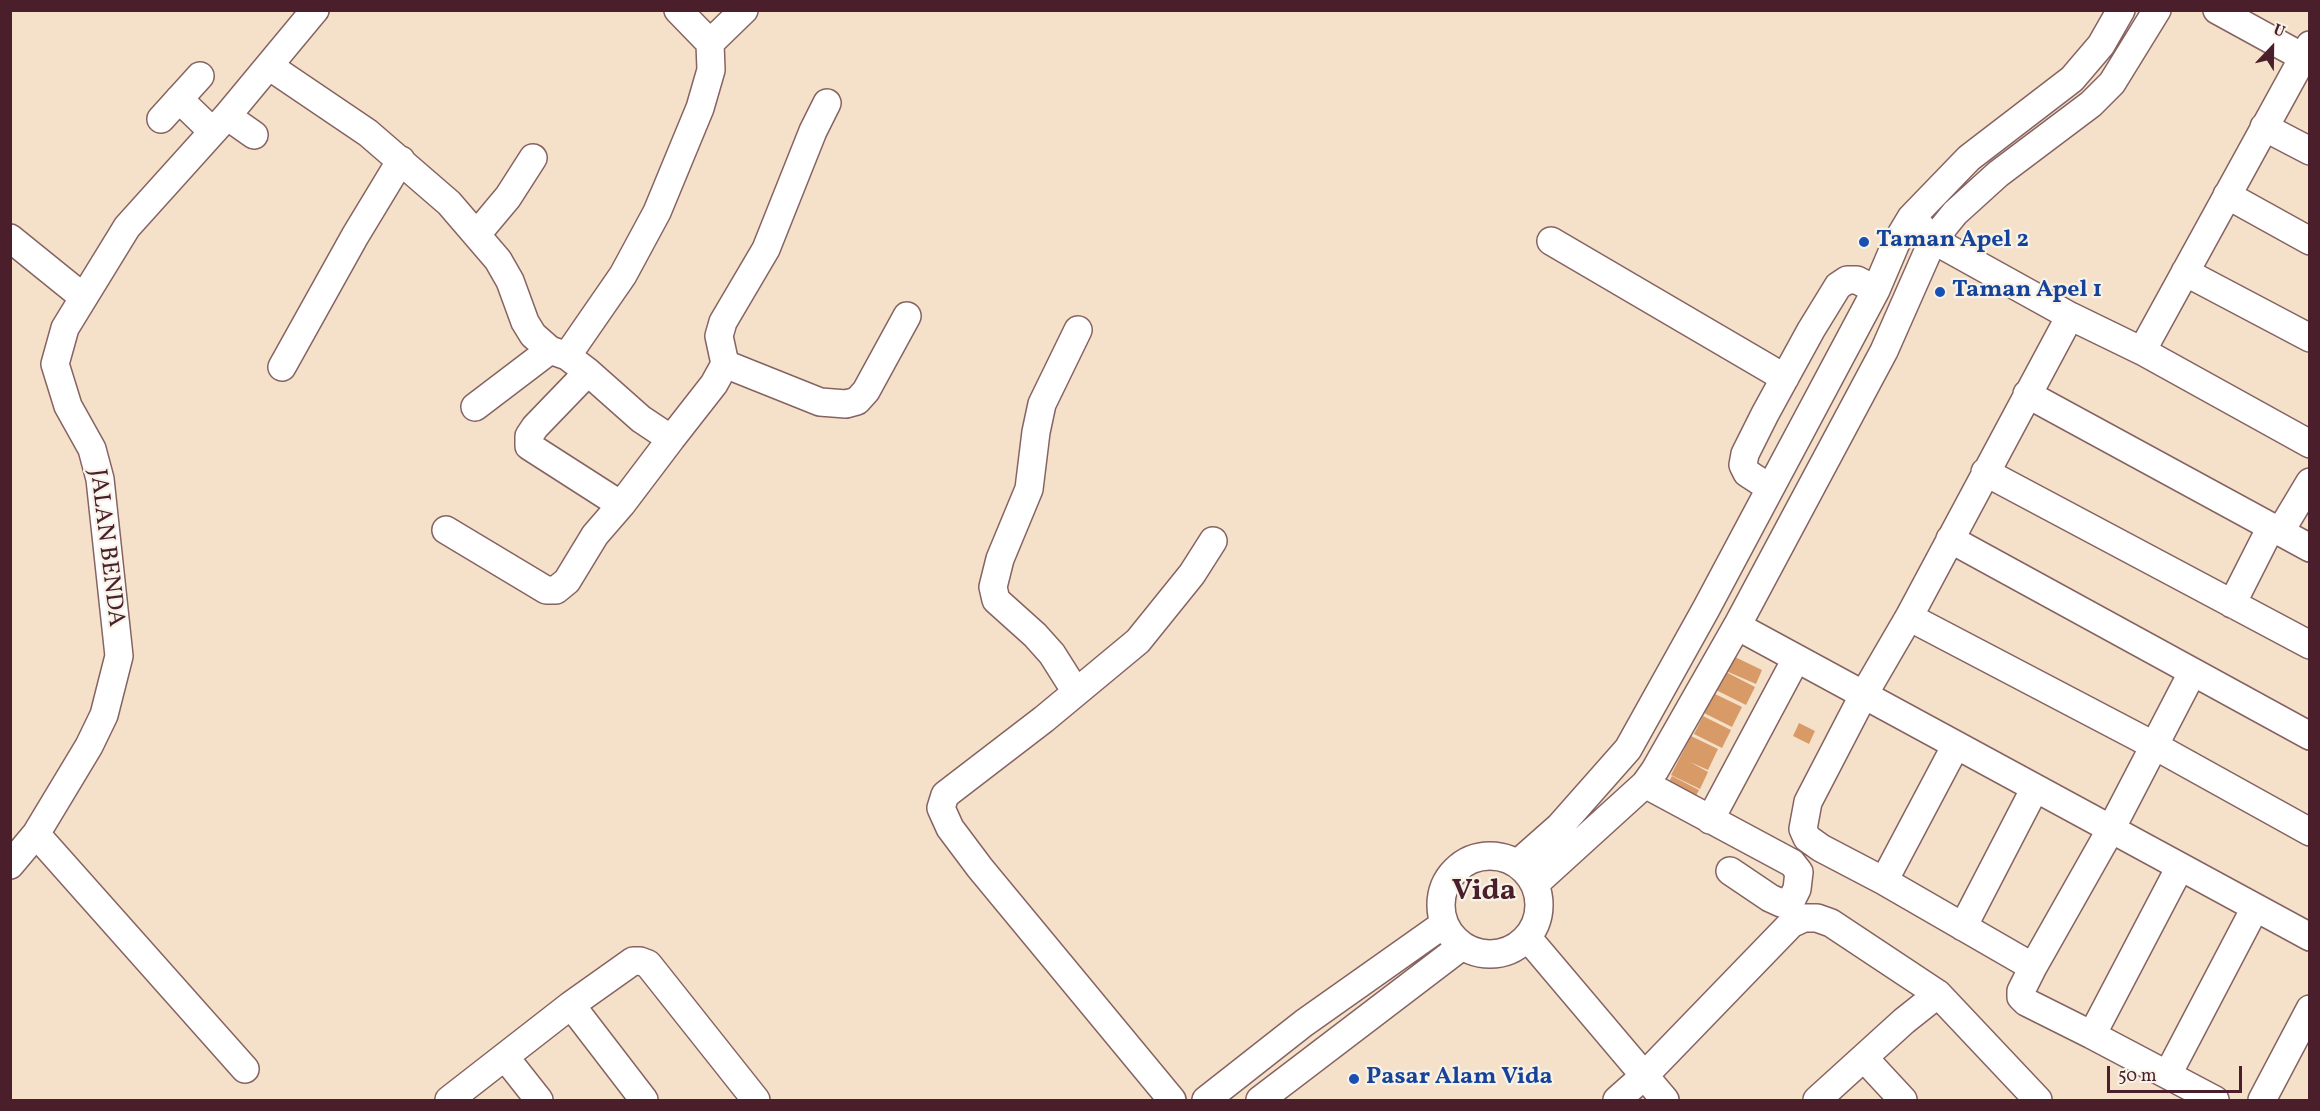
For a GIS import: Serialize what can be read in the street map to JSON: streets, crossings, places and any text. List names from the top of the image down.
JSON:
{
  "streets": {
    "street": ["JALAN BENDA"]
  },
  "districts": ["Vida"],
  "places": ["Taman Apel 2", "Taman Apel 1", "Pasar Alam Vida"],
  "scale_bar": "50 m",
  "north": "top"
}
